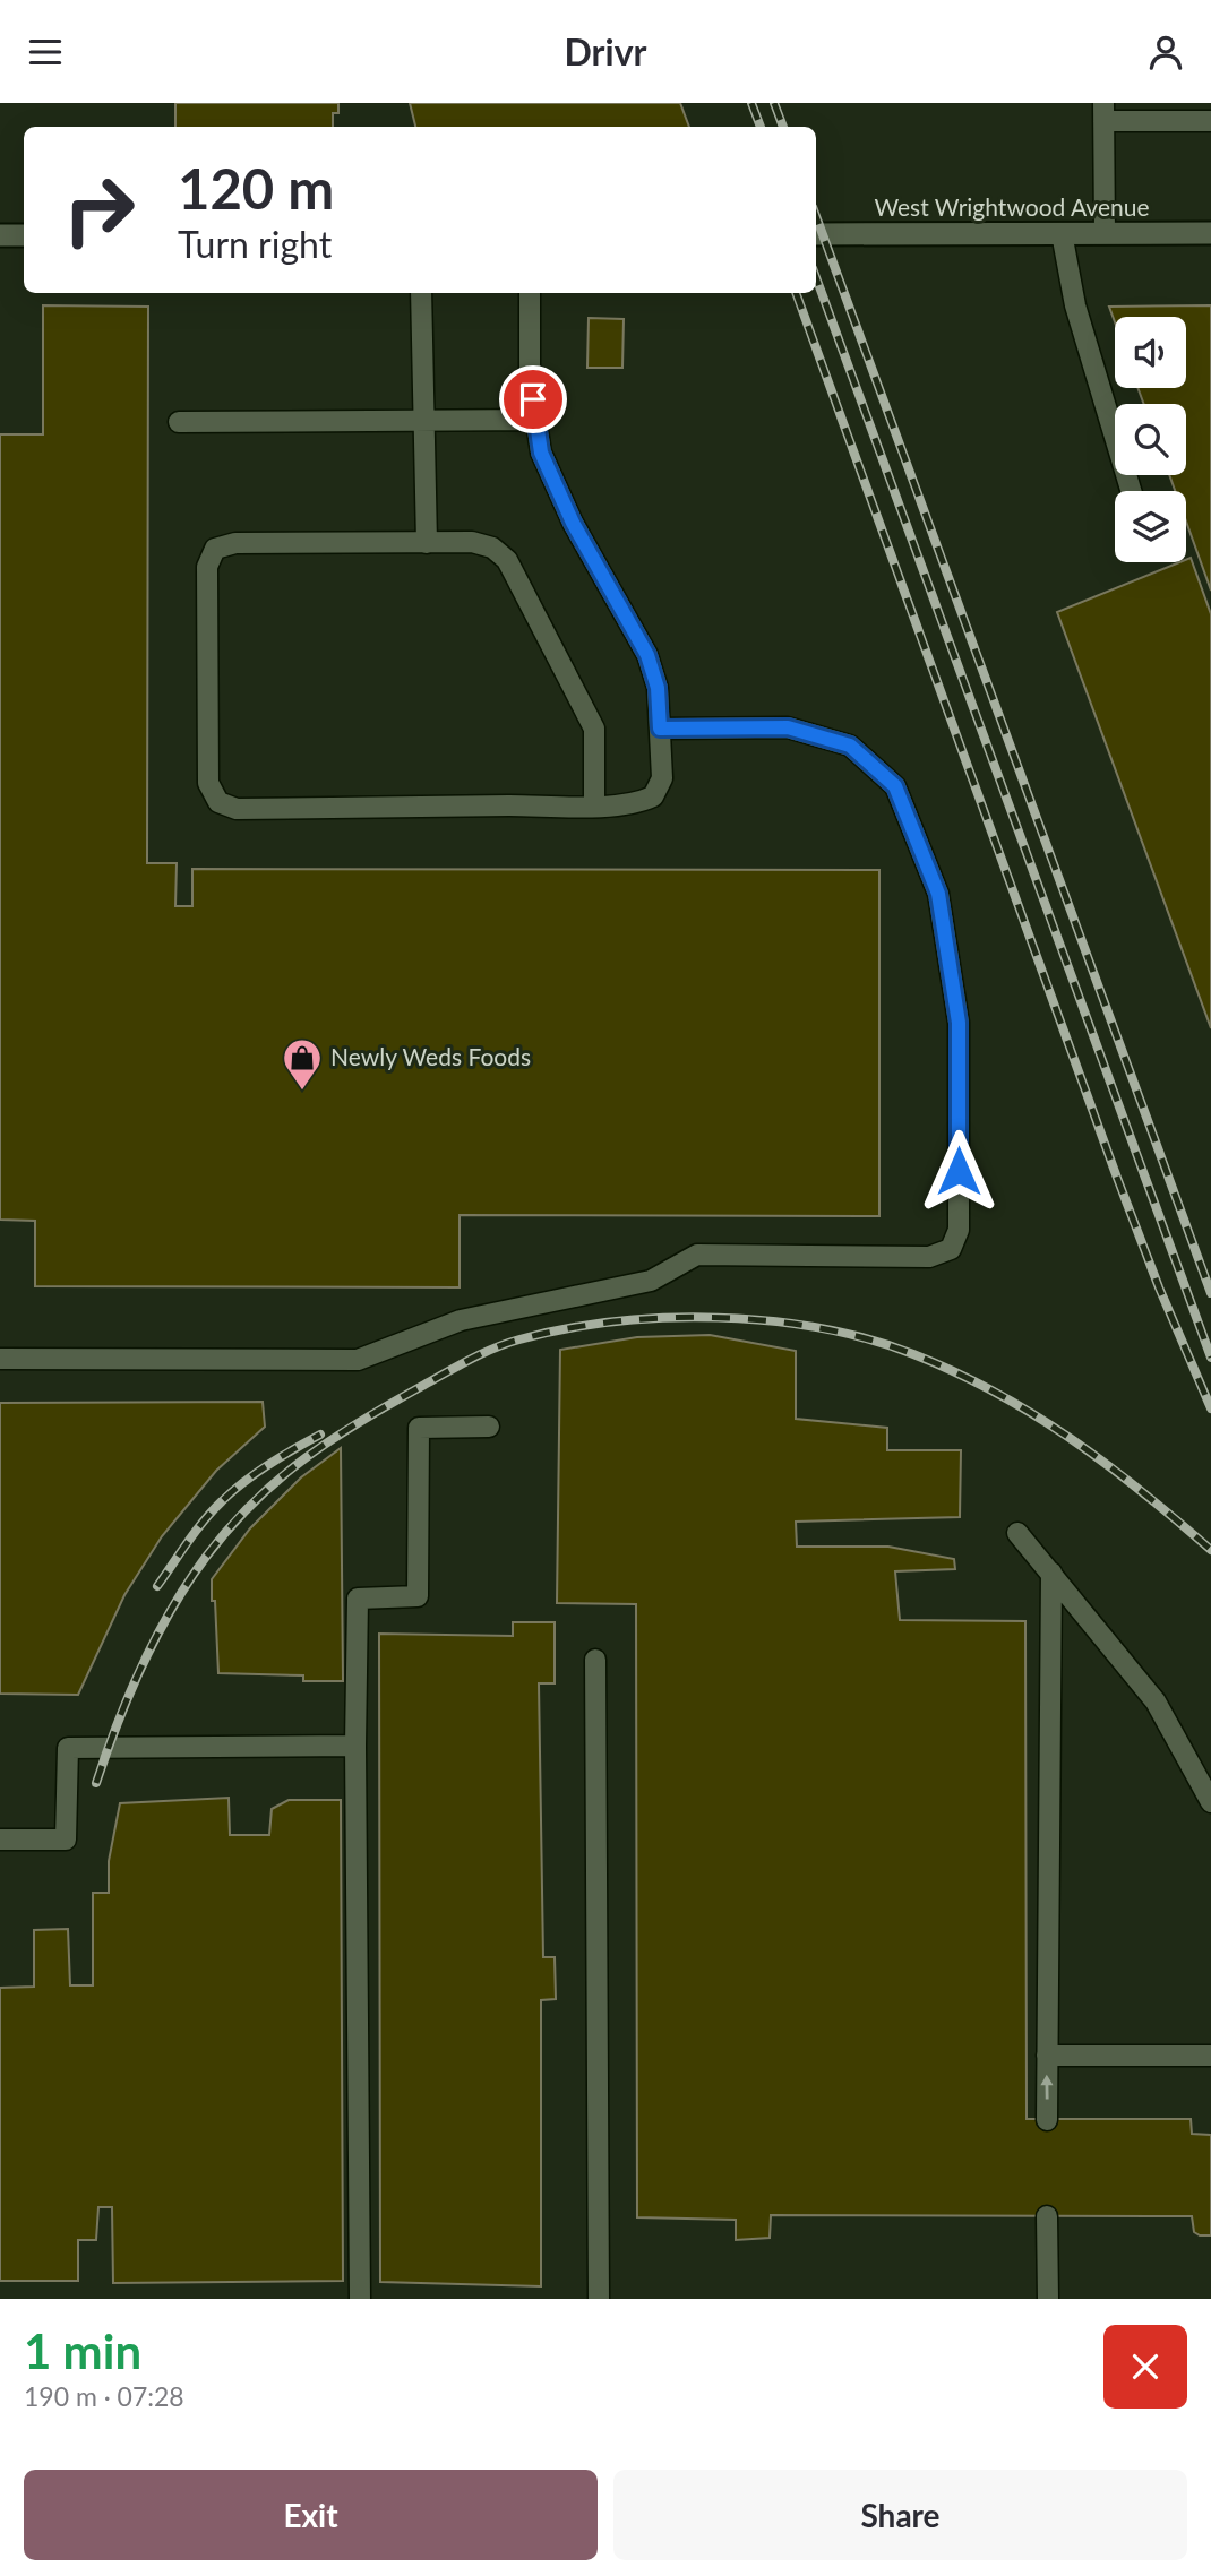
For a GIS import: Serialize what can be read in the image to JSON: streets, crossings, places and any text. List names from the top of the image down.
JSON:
{
  "streets": {
    "street": ["West Wrightwood Avenue"]
  },
  "places": {
    "shop": ["Newly Weds Foods"]
  },
  "page": {
    "header": "Drivr",
    "turn": ["120 m", "Turn right"],
    "heading": ["1 min", "190 m · 07:28"],
    "buttons": ["Exit", "Share"]
  }
}
